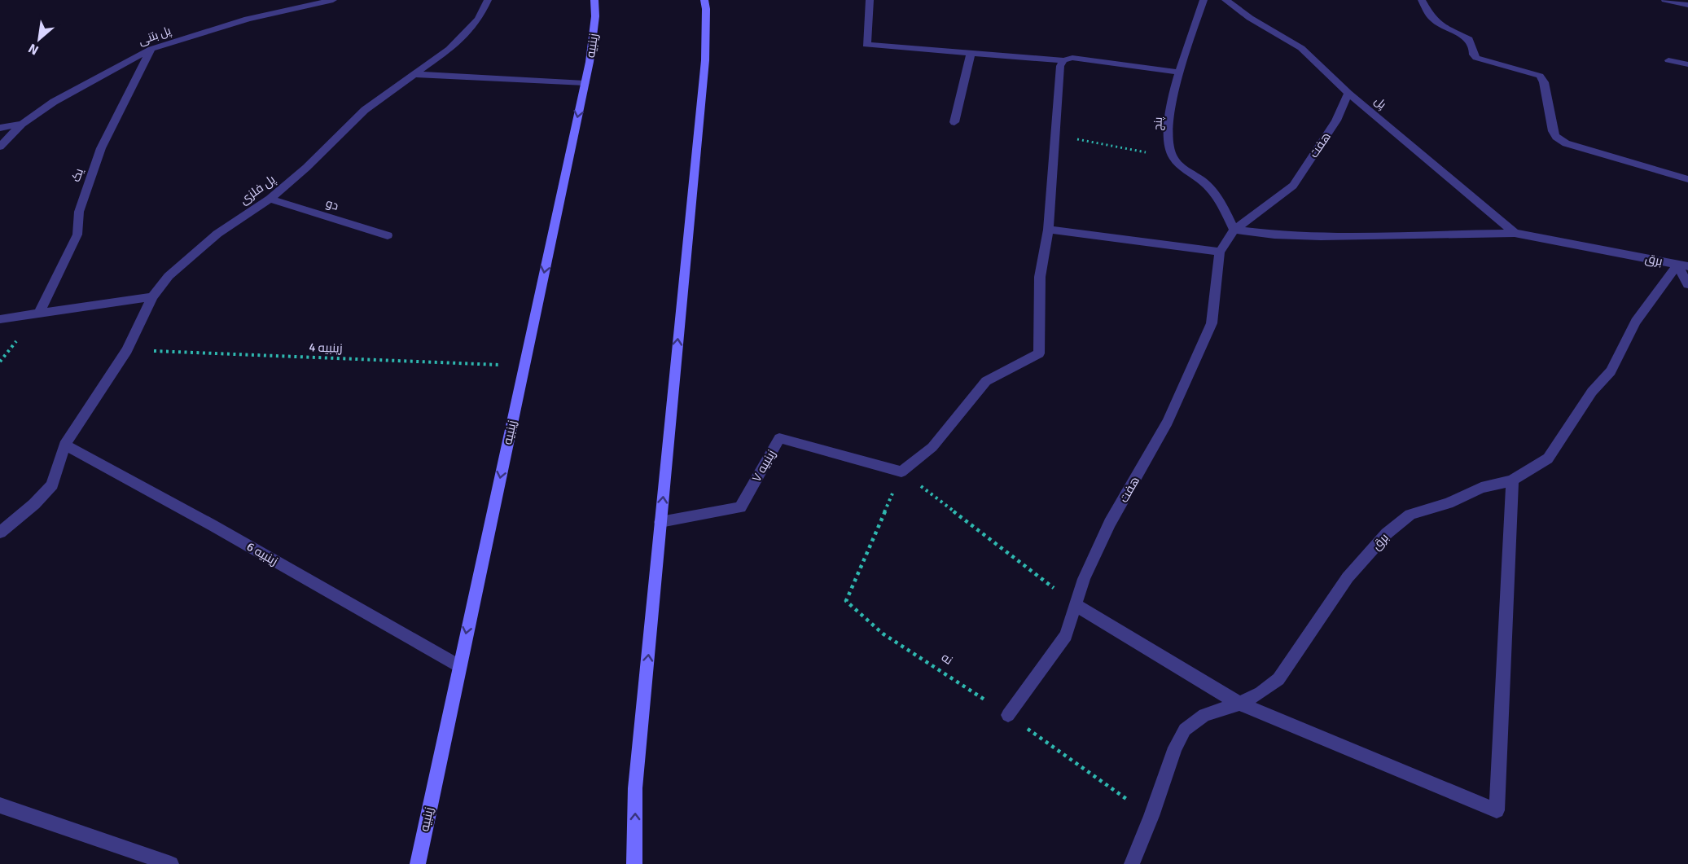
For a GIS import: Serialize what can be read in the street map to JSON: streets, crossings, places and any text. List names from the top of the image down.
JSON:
{
  "streets": {
    "main road": ["زینبیه"],
    "street": [
      "پل بتنی",
      "پل",
      "پنج",
      "هفت",
      "یک",
      "پل فلزی",
      "دو",
      "برق",
      "زینبیه ۷",
      "زینبیه 6"
    ],
    "path": ["زینبیه 4", "نه"]
  },
  "crossings": [
    ["پل بتنی", "یک"],
    ["زینبیه", "زینبیه 4"],
    ["زینبیه", "زینبیه 6"],
    ["پل", "هفت"],
    ["پل", "برق"],
    ["هفت", "برق"],
    ["هفت", "نه"],
    ["پل فلزی", "دو"],
    ["پل فلزی", "زینبیه 4"],
    ["پل فلزی", "زینبیه 6"],
    ["برق", "نه"],
    ["زینبیه ۷", "نه"]
  ],
  "one_way": ["زینبیه"],
  "north": "bottom left"
}
